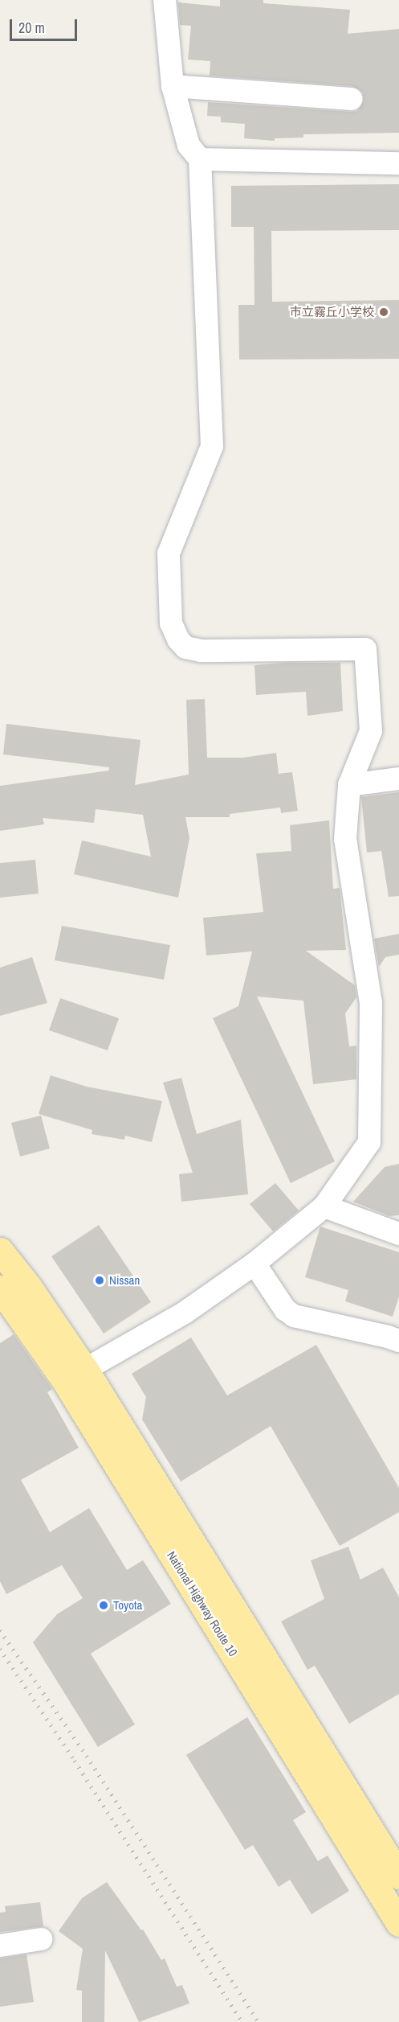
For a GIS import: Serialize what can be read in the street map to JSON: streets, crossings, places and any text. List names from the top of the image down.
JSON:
{
  "streets": {
    "highway": ["National Highway Route 10"]
  },
  "places": ["市立霧丘小学校", "Nissan", "Toyota"],
  "scale_bar": "20 m"
}
